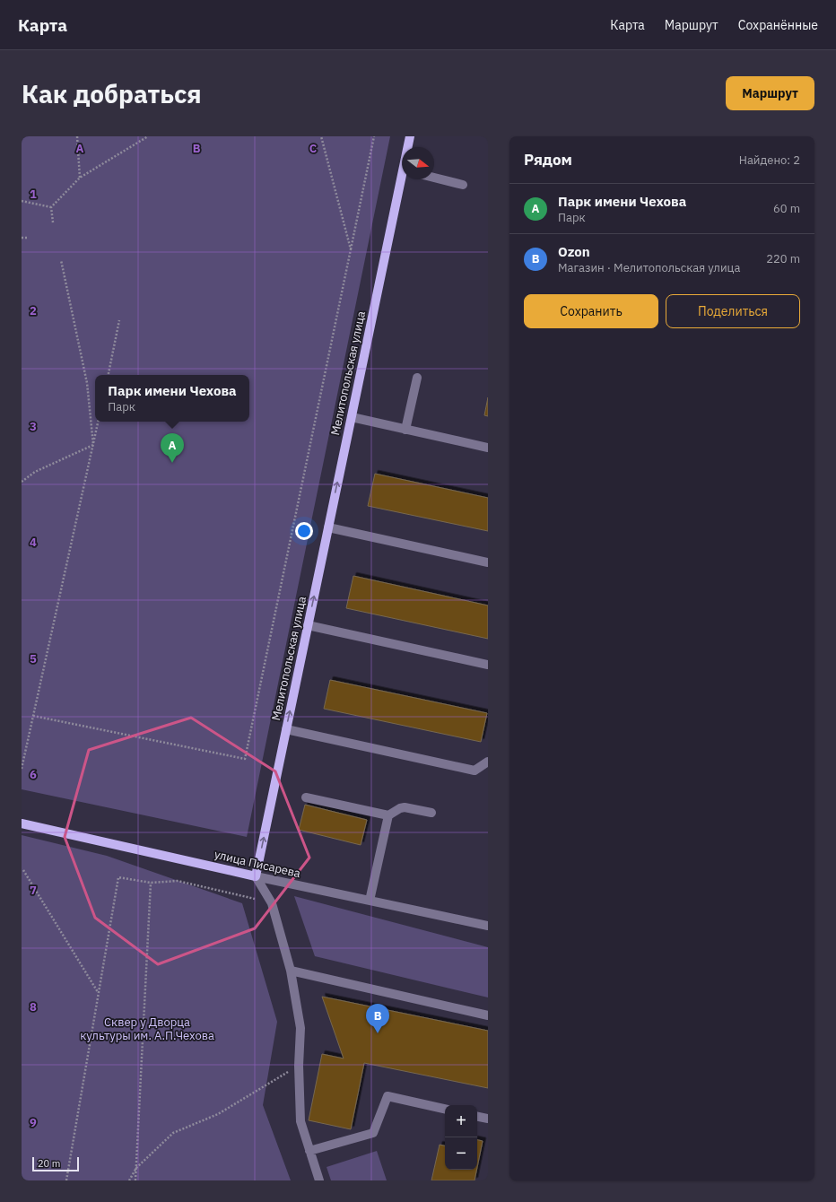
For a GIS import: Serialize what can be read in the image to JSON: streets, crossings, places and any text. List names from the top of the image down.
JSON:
{
  "streets": {
    "main road": ["Мелитопольская улица", "улица Писарева"]
  },
  "crossings": [
    ["Мелитопольская улица", "улица Писарева"]
  ],
  "one_way": ["Мелитопольская улица"],
  "parks": ["Сквер у Дворца культуры им. А.П.Чехова"],
  "scale_bar": "20 m",
  "north": "right",
  "page": {
    "header": "Карта",
    "nav": ["Карта", "Маршрут", "Сохранённые"],
    "buttons": [
      "Маршрут",
      ["Сохранить", "Поделиться"]
    ],
    "title": "Как добраться",
    "heading": ["Рядом", "Найдено: 2"],
    "list": [
      {
        "mark": "A",
        "name": "Парк имени Чехова",
        "note": "Парк",
        "value": "60 m"
      },
      {
        "mark": "B",
        "name": "Ozon",
        "note": "Магазин · Мелитопольская улица",
        "value": "220 m"
      }
    ],
    "popup": ["Парк имени Чехова", "Парк"],
    "pins": ["A", "B"],
    "map_buttons": ["+", "−"],
    "scale": "20 m"
  },
  "grid": {
    "columns": ["A", "B", "C"],
    "rows": [
      "1",
      "2",
      "3",
      "4",
      "5",
      "6",
      "7",
      "8",
      "9"
    ]
  }
}
